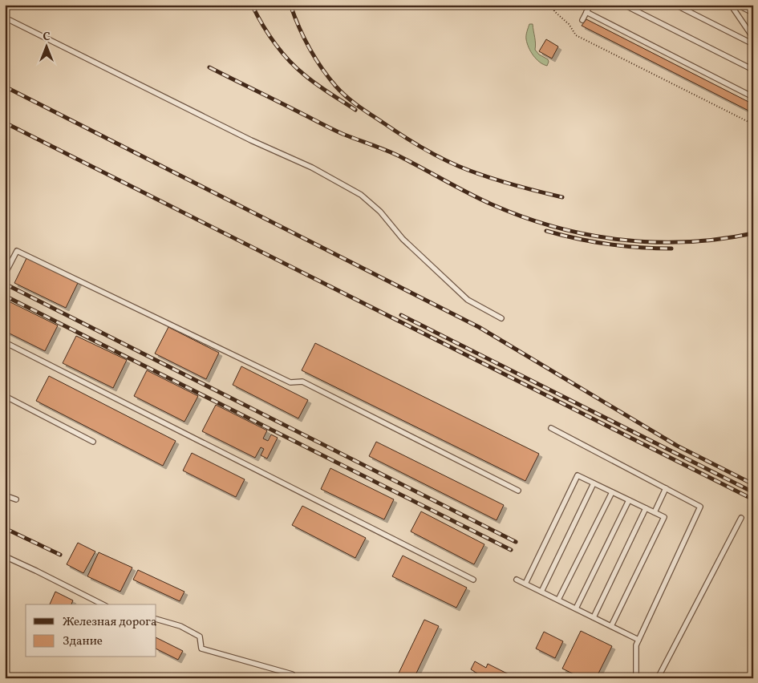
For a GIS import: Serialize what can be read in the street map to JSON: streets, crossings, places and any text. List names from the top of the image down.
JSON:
{
  "legend": ["Железная дорога", "Здание"],
  "north": "top"
}
